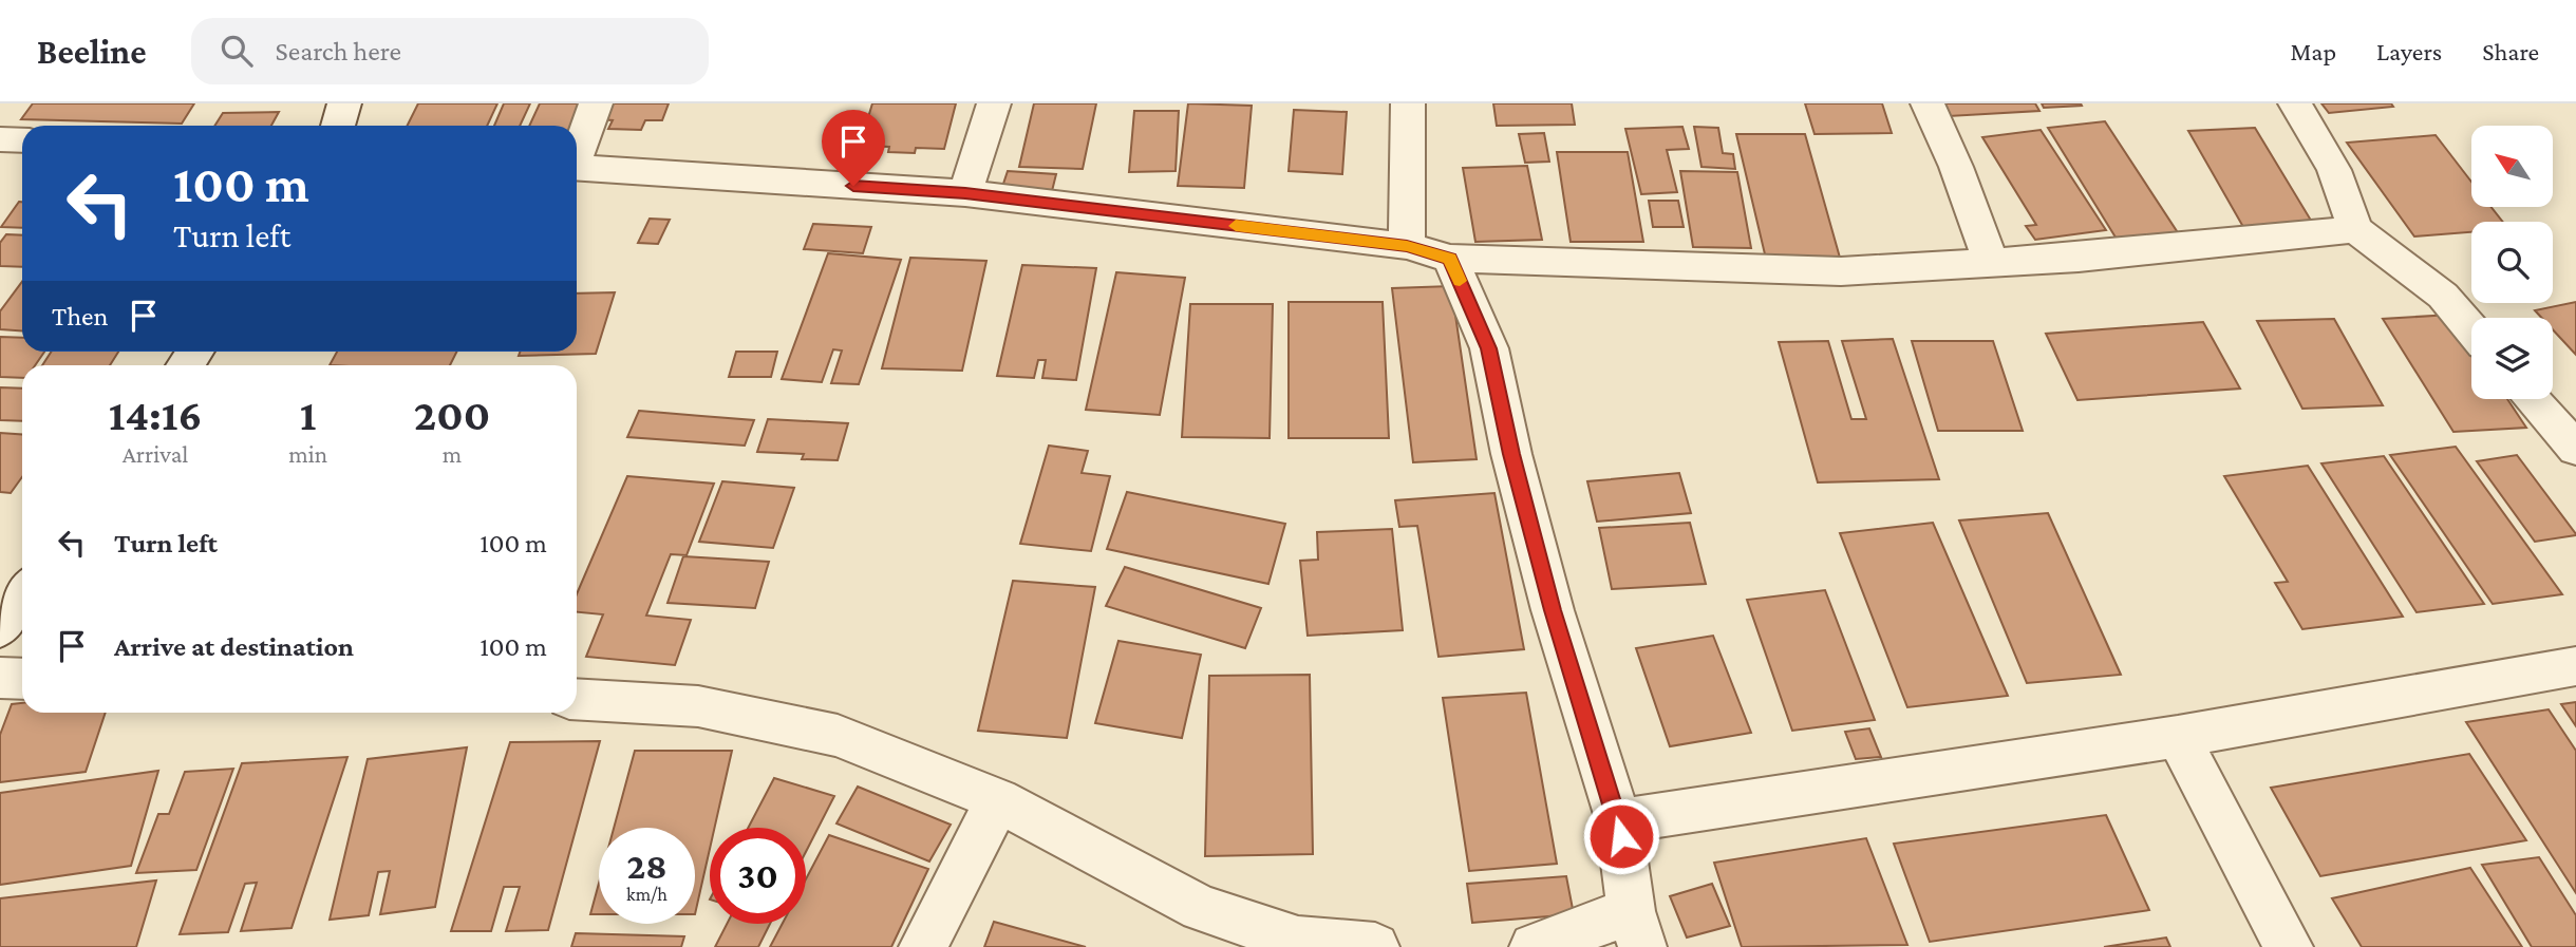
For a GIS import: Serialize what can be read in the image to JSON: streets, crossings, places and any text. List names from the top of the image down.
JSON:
{
  "north": "top left",
  "page": {
    "header": "Beeline",
    "search": "Search here",
    "nav": ["Map", "Layers", "Share"],
    "turn": ["100 m", "Turn left"],
    "then": "Then",
    "eta": [
      "14:16",
      "Arrival",
      "1",
      "min",
      "200",
      "m"
    ],
    "list": [
      {
        "name": "Turn left",
        "value": "100 m"
      },
      {
        "name": "Arrive at destination",
        "value": "100 m"
      }
    ],
    "speed": "28 km/h",
    "limit": "30"
  }
}
